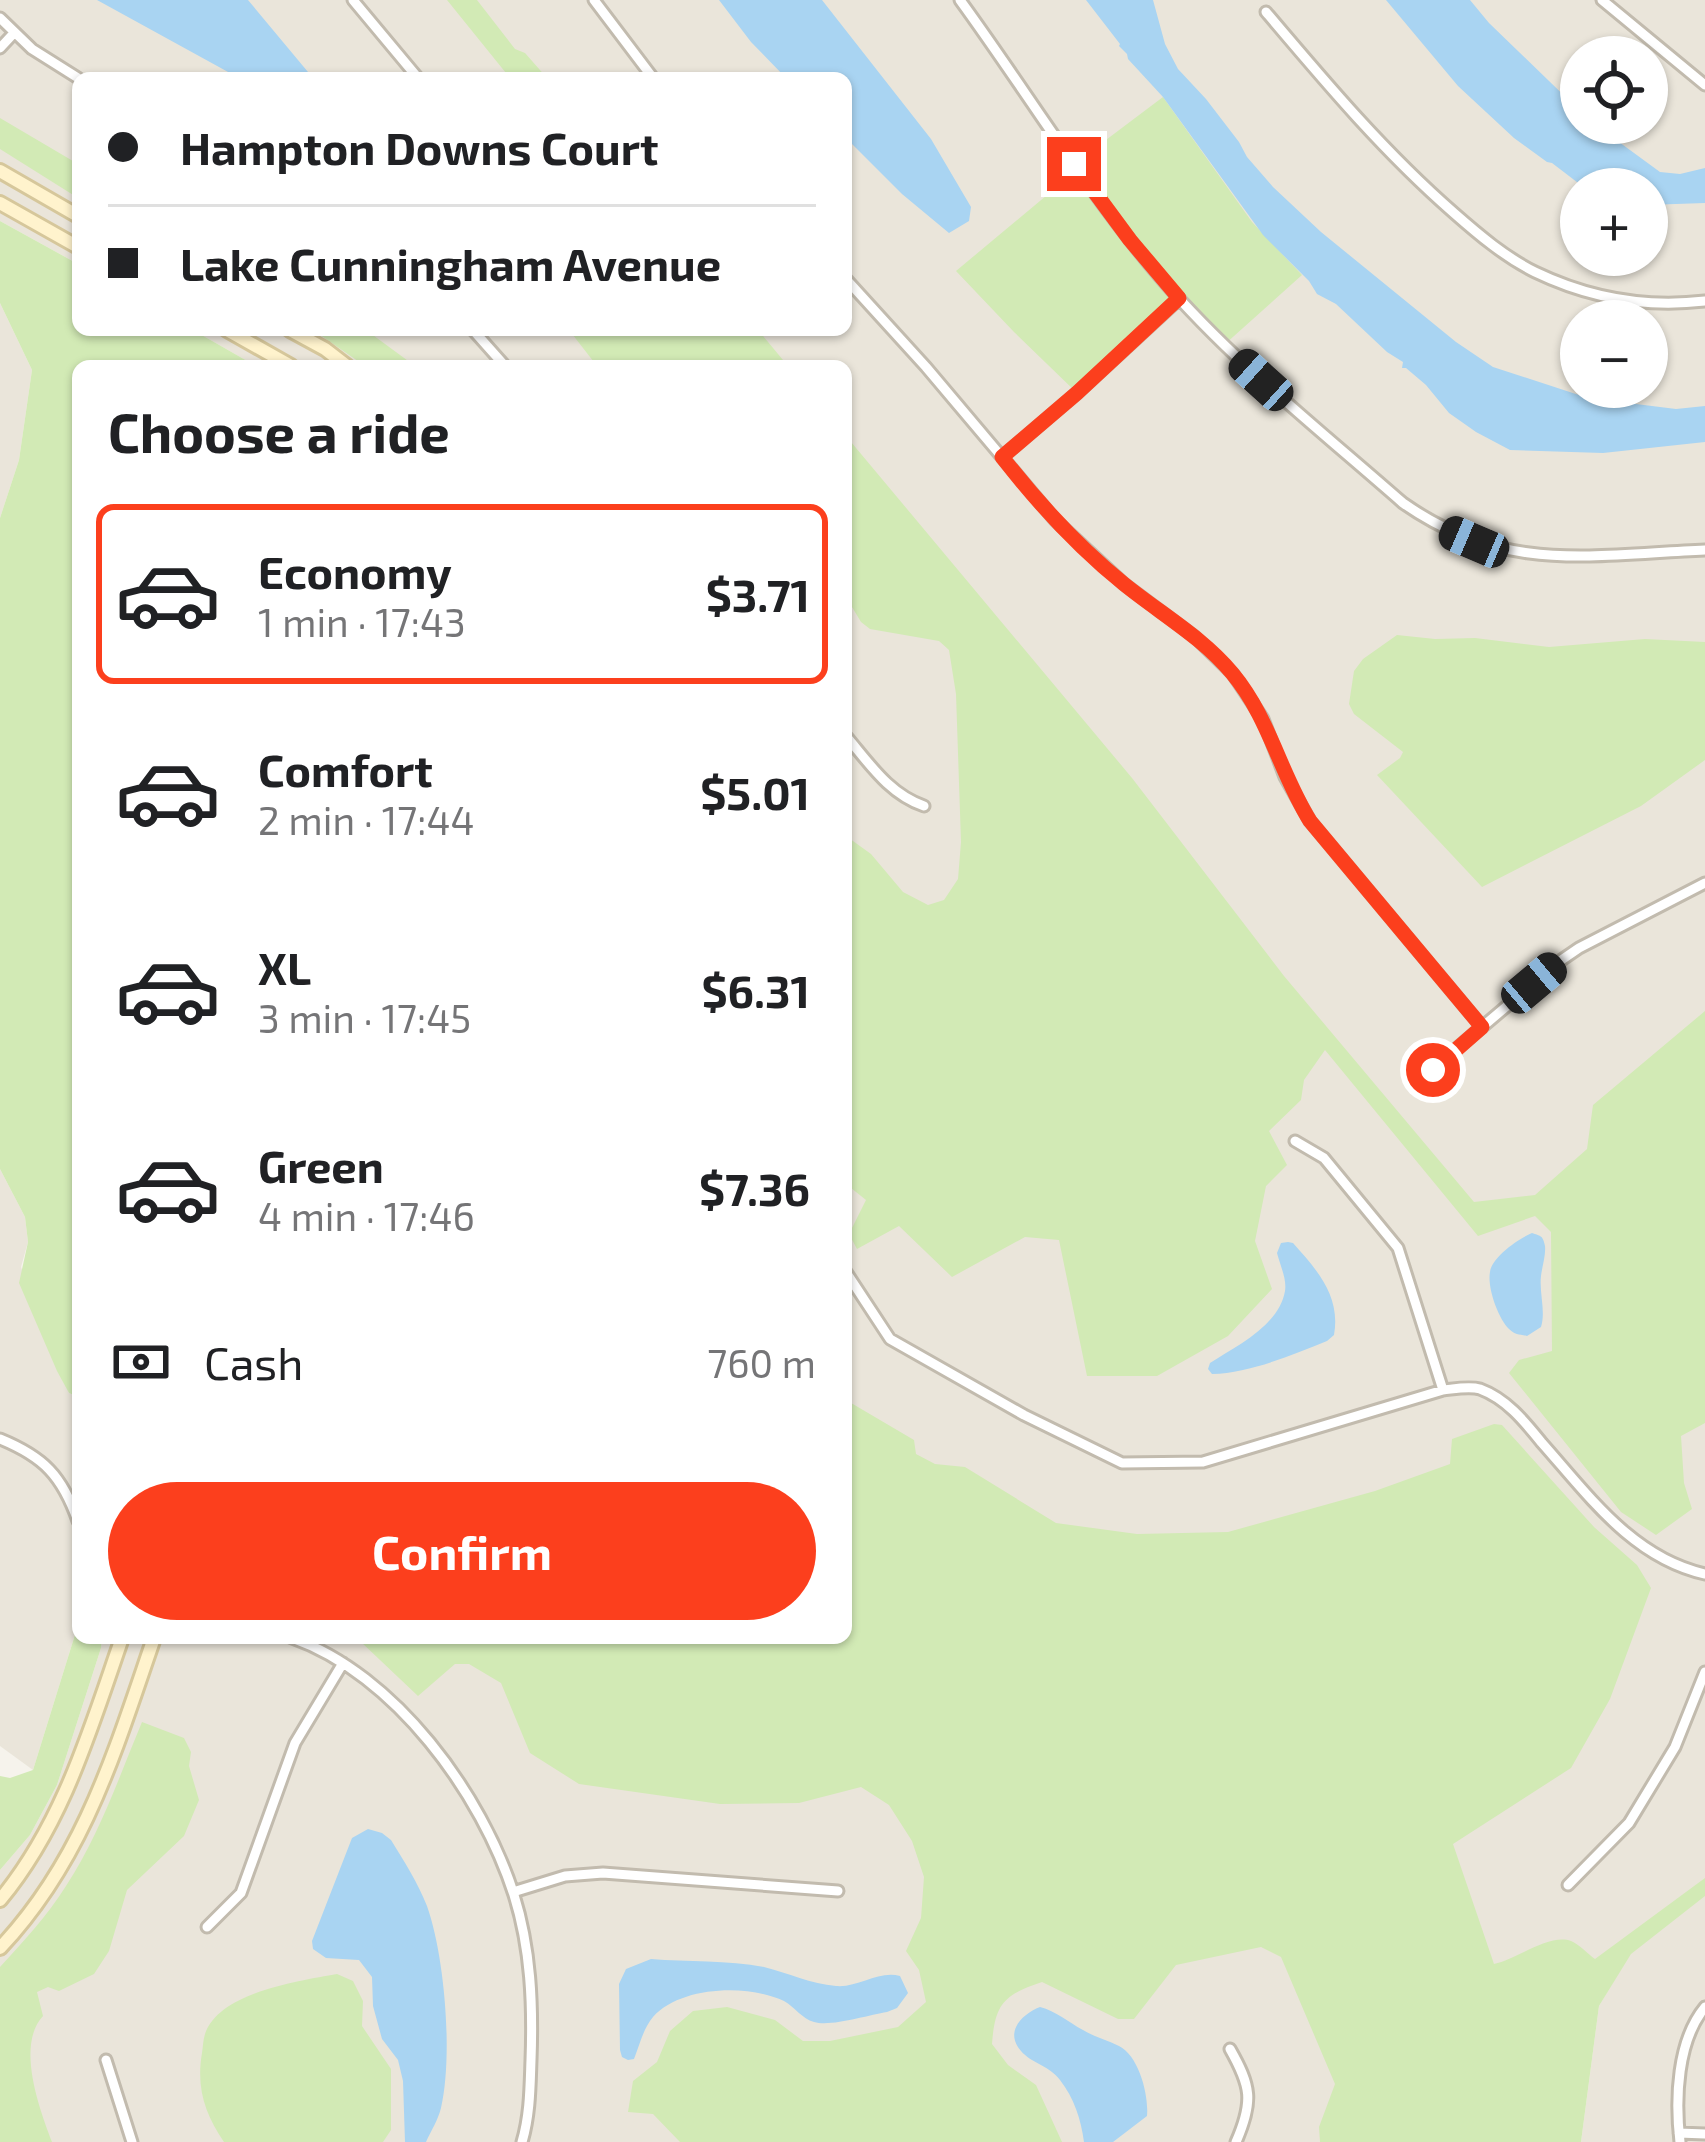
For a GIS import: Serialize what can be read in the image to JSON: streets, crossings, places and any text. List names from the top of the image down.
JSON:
{
  "page": {
    "map_buttons": ["+", "−"],
    "banner": ["Hampton Downs Court", "Lake Cunningham Avenue"],
    "heading": "Choose a ride",
    "list": [
      {
        "name": "Economy",
        "note": "1 min · 17:43",
        "value": "$3.71"
      },
      {
        "name": "Comfort",
        "note": "2 min · 17:44",
        "value": "$5.01"
      },
      {
        "name": "XL",
        "note": "3 min · 17:45",
        "value": "$6.31"
      },
      {
        "name": "Green",
        "note": "4 min · 17:46",
        "value": "$7.36"
      }
    ],
    "pay": ["Cash", "760 m"],
    "buttons": "Confirm"
  }
}
